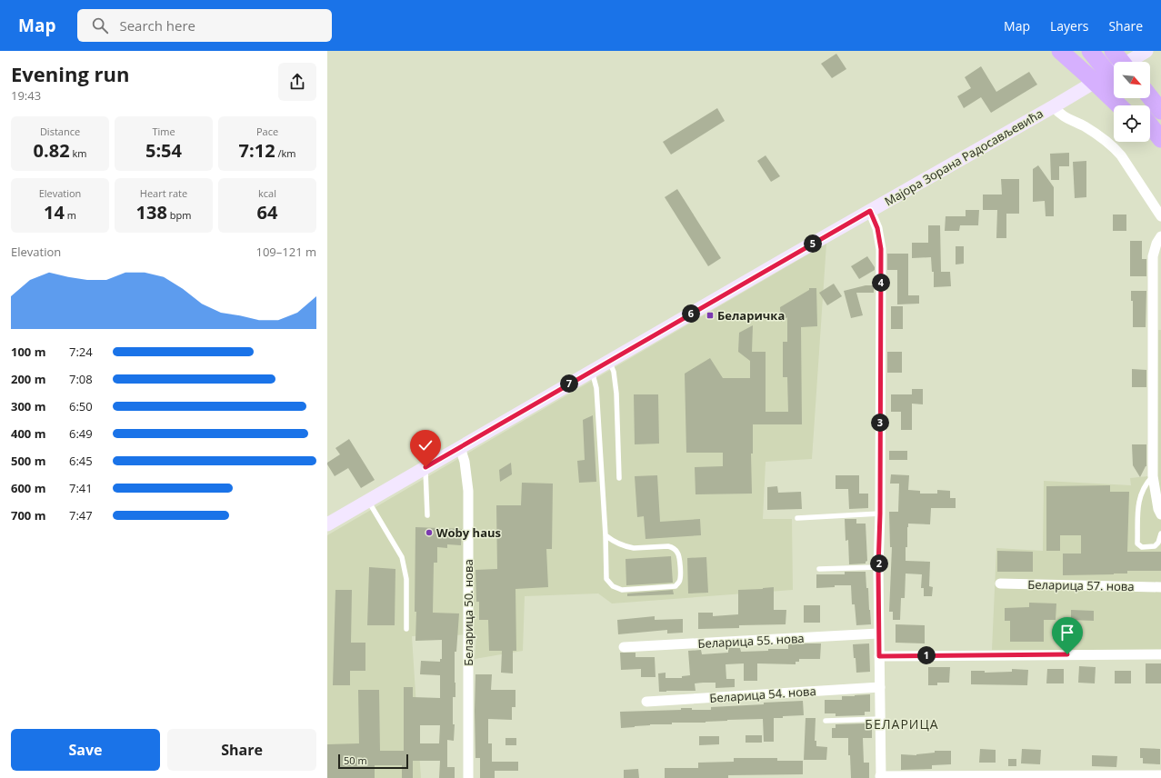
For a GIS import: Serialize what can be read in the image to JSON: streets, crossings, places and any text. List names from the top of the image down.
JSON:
{
  "streets": {
    "main road": ["Мајора Зорана Радосављевића"],
    "street": [
      "Беларица 57. нова",
      "Беларица 50. нова",
      "Беларица 55. нова",
      "Беларица 54. нова"
    ]
  },
  "crossings": [
    ["Мајора Зорана Радосављевића", "Беларица 50. нова"]
  ],
  "districts": ["БЕЛАРИЦА"],
  "places": {
    "transit": ["Беларичка"],
    "other": ["Woby haus"]
  },
  "scale_bar": "50 m",
  "north": "bottom right",
  "page": {
    "header": "Map",
    "search": "Search here",
    "nav": ["Map", "Layers", "Share"],
    "heading": ["Evening run", "19:43"],
    "stats": [
      ["Distance", "0.82 km"],
      ["Time", "5:54"],
      ["Pace", "7:12 /km"],
      ["Elevation", "14 m"],
      ["Heart rate", "138 bpm"],
      ["kcal", "64"]
    ],
    "pins": [
      "5",
      "4",
      "6",
      "7",
      "3",
      "2",
      "1"
    ],
    "chart": ["Elevation", "109–121 m"],
    "list": [
      {
        "name": "100 m",
        "note": "7:24"
      },
      {
        "name": "200 m",
        "note": "7:08"
      },
      {
        "name": "300 m",
        "note": "6:50"
      },
      {
        "name": "400 m",
        "note": "6:49"
      },
      {
        "name": "500 m",
        "note": "6:45"
      },
      {
        "name": "600 m",
        "note": "7:41"
      },
      {
        "name": "700 m",
        "note": "7:47"
      }
    ],
    "buttons": ["Save", "Share"],
    "scale": "50 m"
  }
}
